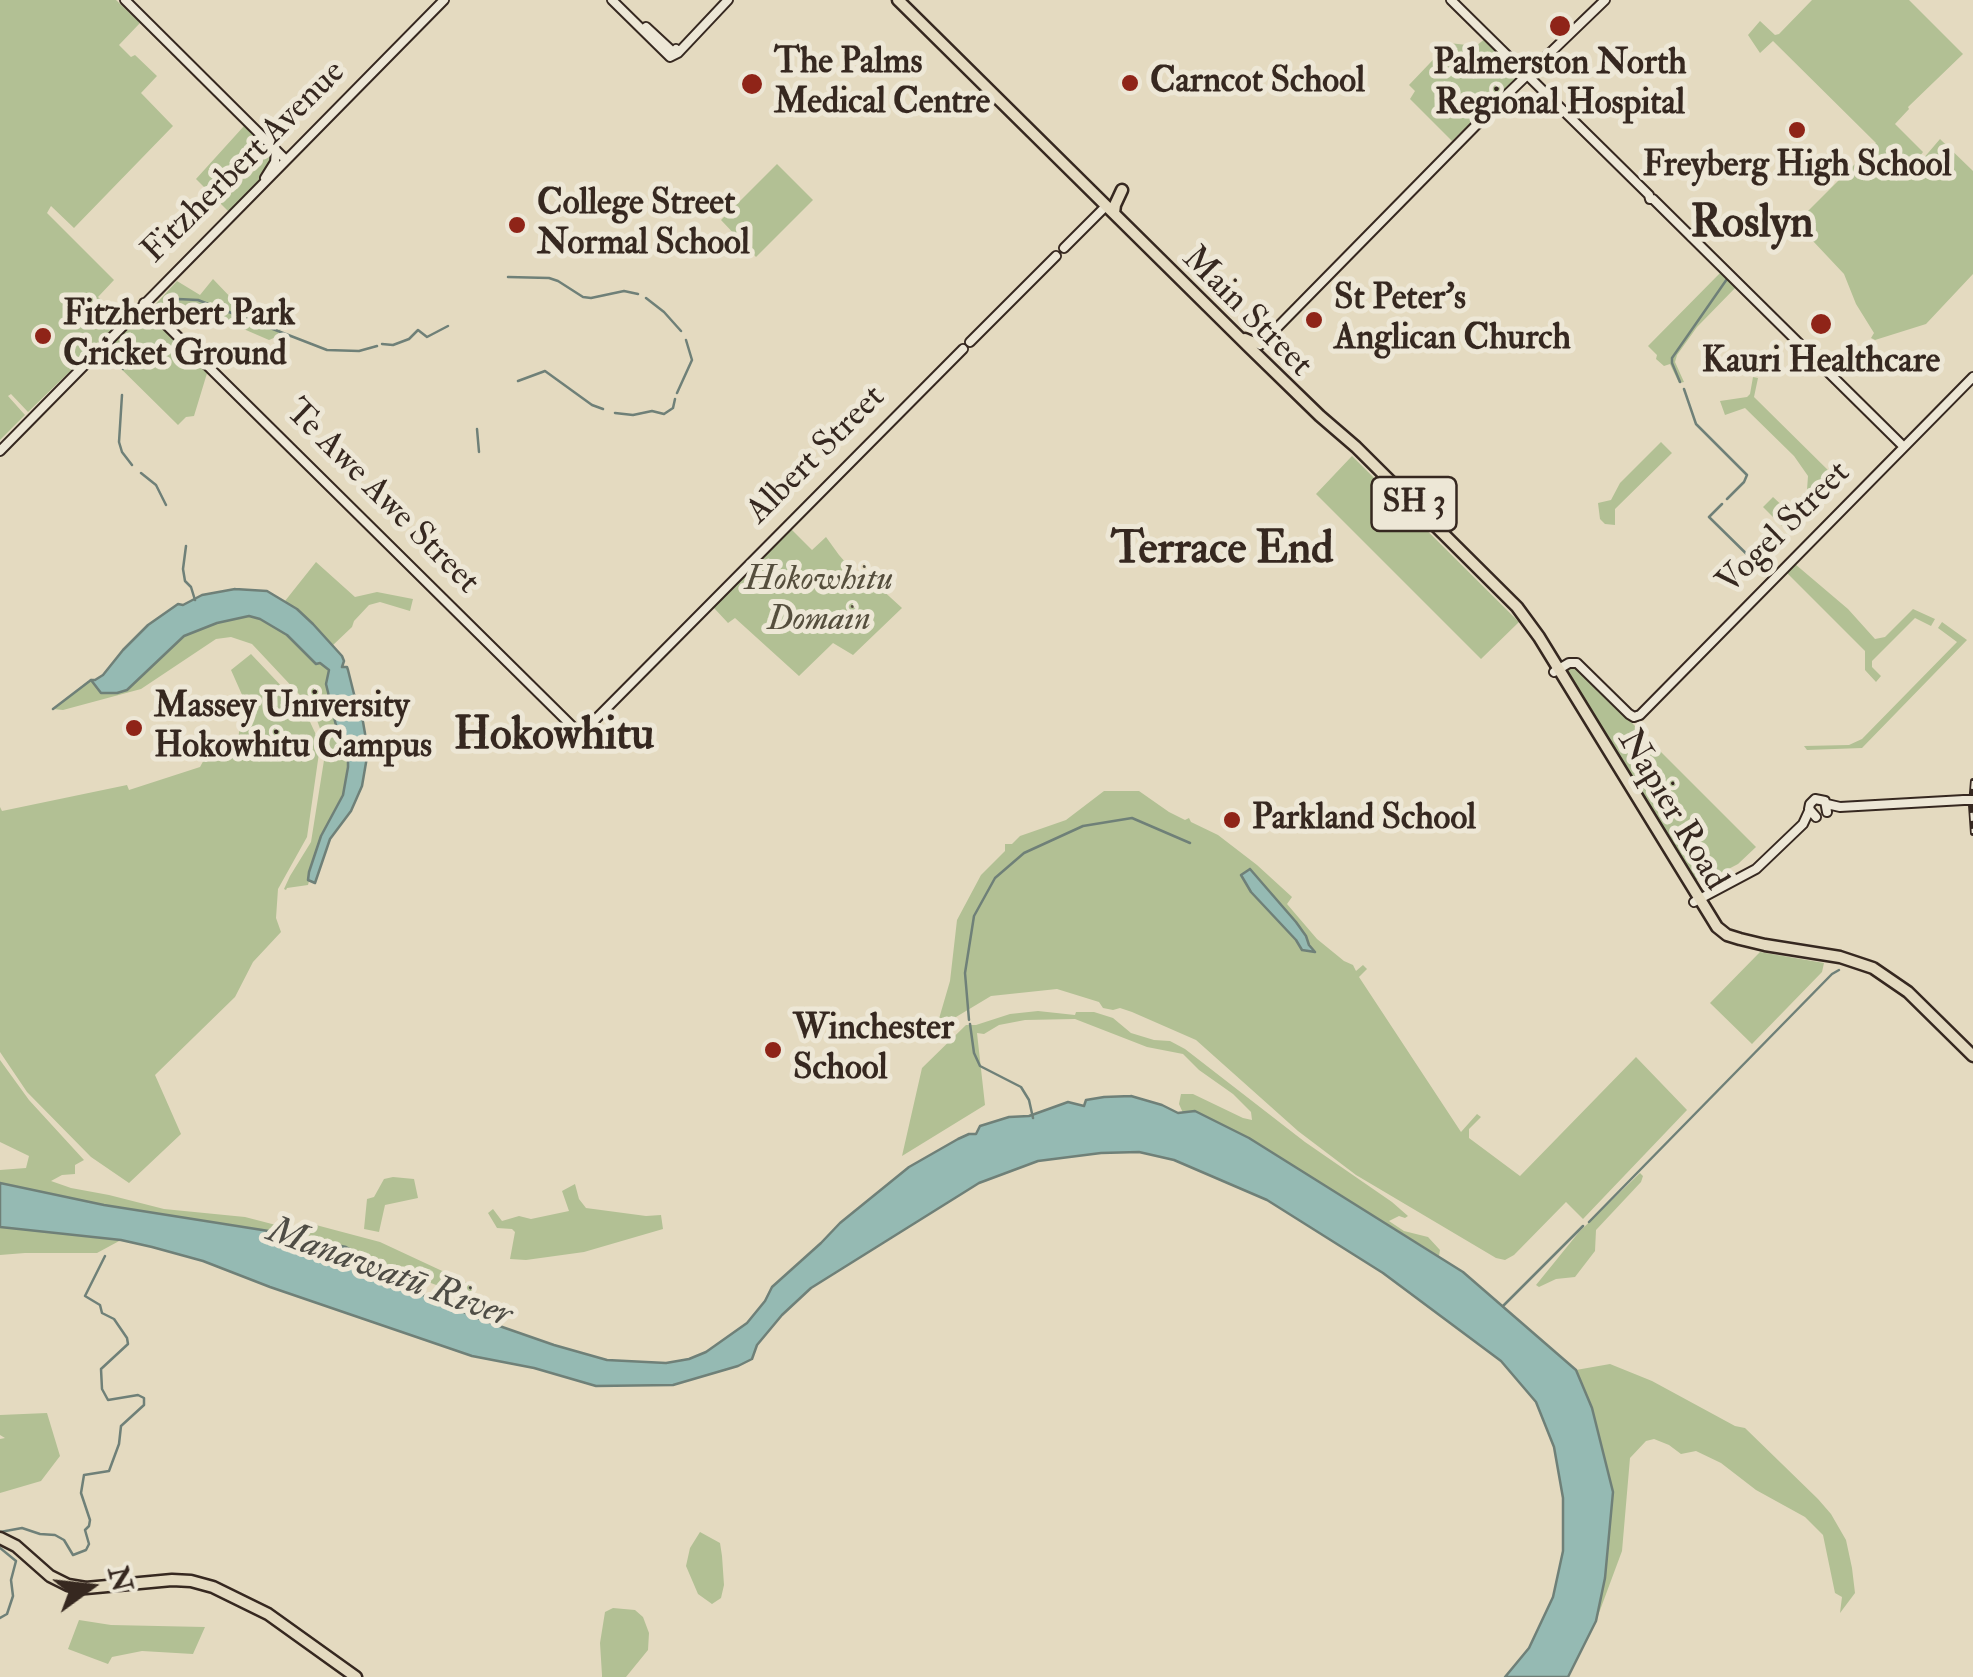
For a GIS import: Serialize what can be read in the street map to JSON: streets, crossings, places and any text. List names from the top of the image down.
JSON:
{
  "streets": {
    "highway": ["Main Street", "SH 3", "Napier Road"],
    "main road": [
      "Fitzherbert Avenue",
      "Albert Street",
      "Te Awe Awe Street",
      "Vogel Street"
    ]
  },
  "crossings": [
    ["Fitzherbert Avenue", "Te Awe Awe Street"],
    ["Main Street", "Albert Street"],
    ["Main Street", "Vogel Street"],
    ["Main Street", "Napier Road"],
    ["Albert Street", "Te Awe Awe Street"],
    ["Vogel Street", "Napier Road"]
  ],
  "districts": ["Roslyn", "Terrace End", "Hokowhitu"],
  "water": ["Manawatū River"],
  "parks": ["Hokowhitu Domain"],
  "places": [
    "Palmerston North Regional Hospital",
    "Carncot School",
    "The Palms Medical Centre",
    "Freyberg High School",
    "College Street Normal School",
    "St Peter's Anglican Church",
    "Kauri Healthcare",
    "Fitzherbert Park Cricket Ground",
    "Massey University Hokowhitu Campus",
    "Parkland School",
    "Winchester School"
  ],
  "north": "right"
}
